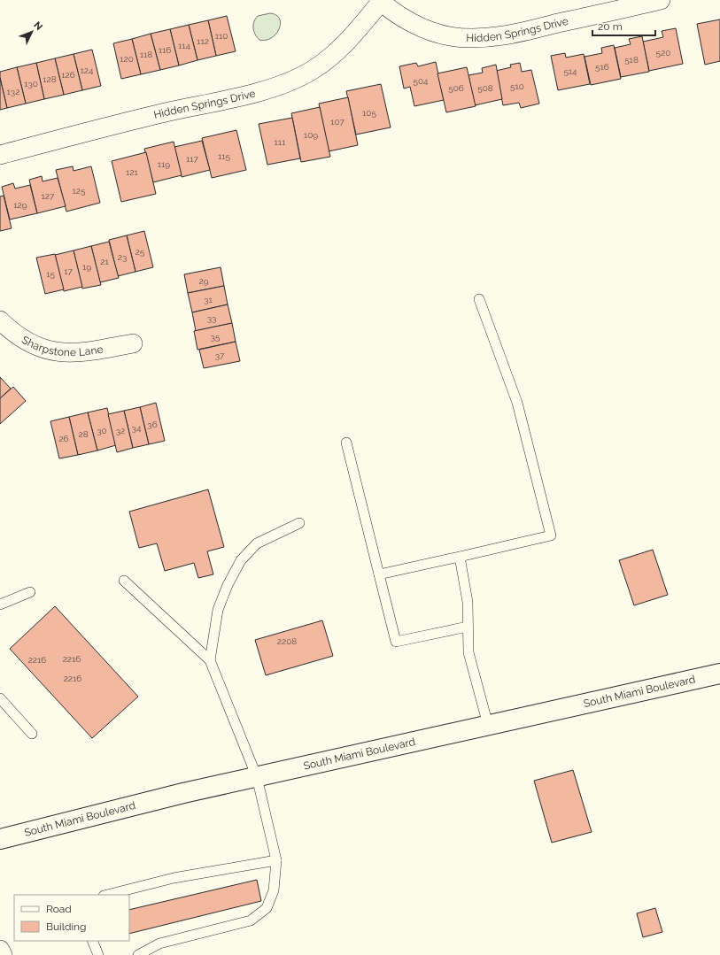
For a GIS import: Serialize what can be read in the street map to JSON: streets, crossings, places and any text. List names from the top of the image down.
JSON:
{
  "streets": {
    "main road": ["South Miami Boulevard"],
    "street": ["Hidden Springs Drive", "Sharpstone Lane"]
  },
  "house_numbers": [
    "110",
    "112",
    "114",
    "116",
    "520",
    "118",
    "120",
    "518",
    "516",
    "124",
    "514",
    "126",
    "128",
    "504",
    "130",
    "510",
    "506",
    "508",
    "132",
    "105",
    "107",
    "109",
    "111",
    "115",
    "117",
    "119",
    "121",
    "125",
    "127",
    "129",
    "25",
    "23",
    "21",
    "19",
    "17",
    "15",
    "29",
    "31",
    "33",
    "35",
    "37",
    "36",
    "34",
    "30",
    "32",
    "28",
    "26",
    "2208",
    "2216",
    "2216",
    "2216"
  ],
  "legend": ["Road", "Building"],
  "scale_bar": "20 m",
  "north": "top right"
}
